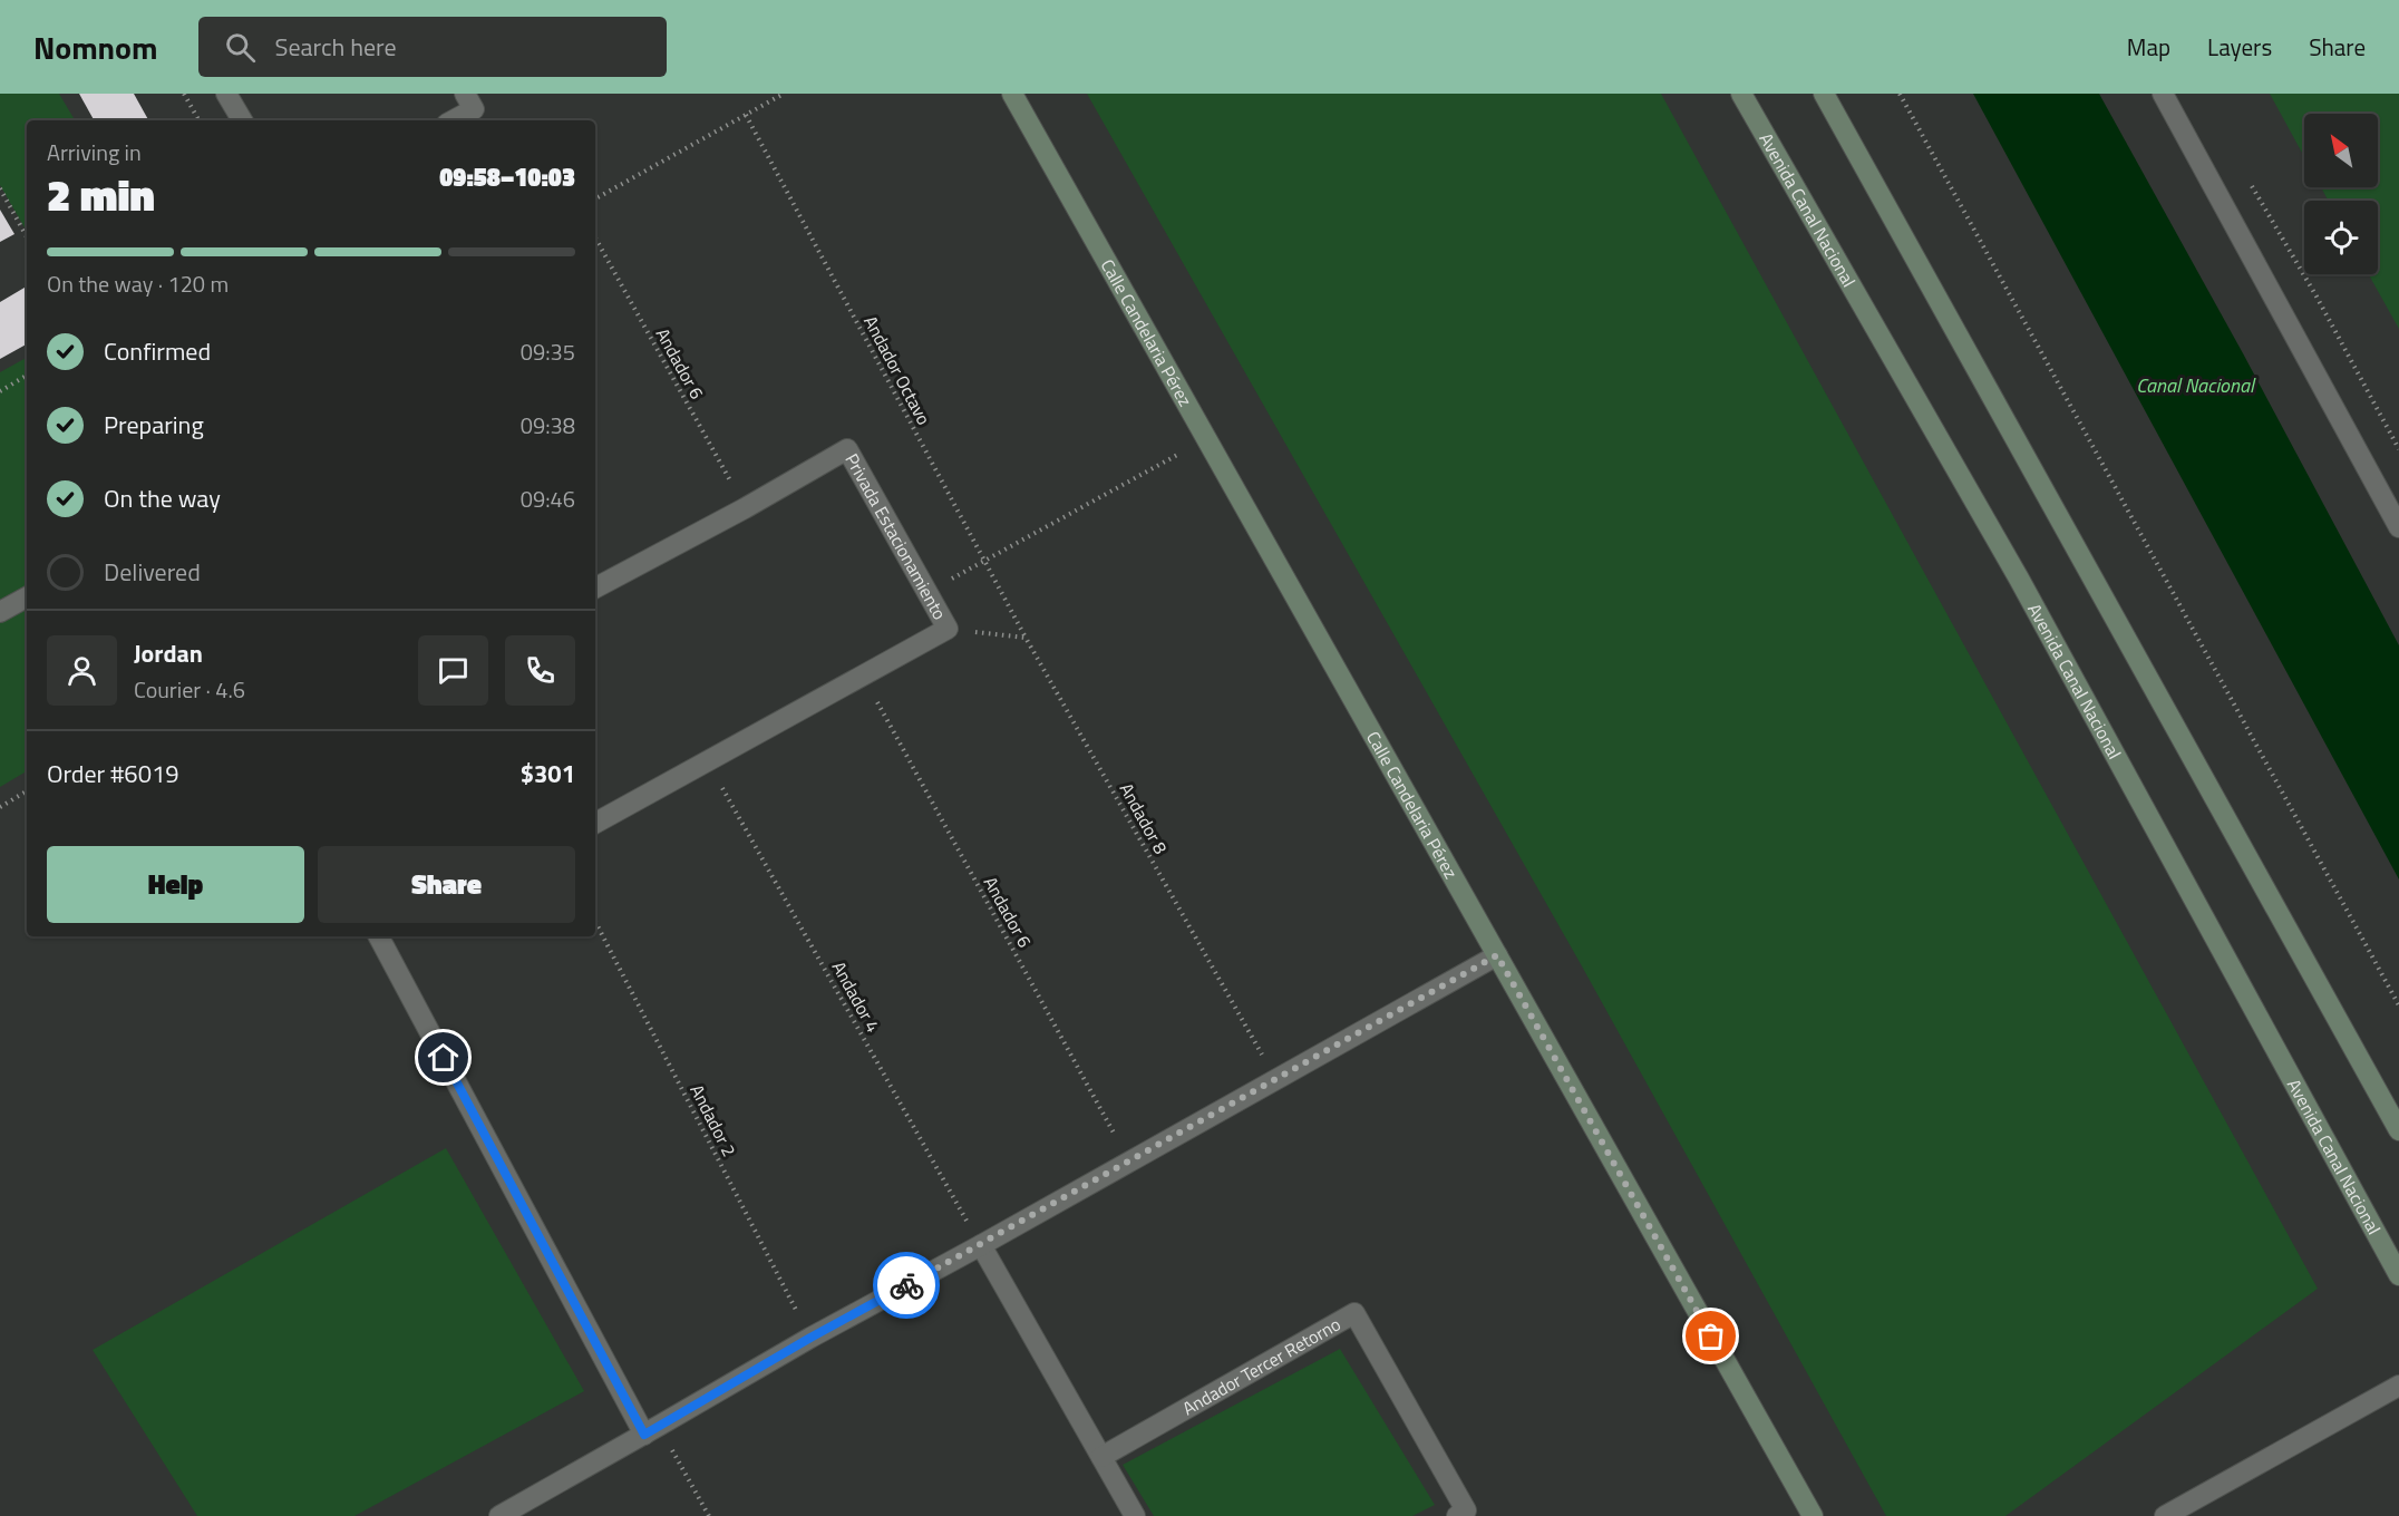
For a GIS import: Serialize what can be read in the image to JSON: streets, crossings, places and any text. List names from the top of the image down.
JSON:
{
  "streets": {
    "main road": ["Avenida Canal Nacional", "Calle Candelaria Pérez"],
    "street": ["Privada Estacionamiento", "Andador Tercer Retorno"],
    "path": [
      "Andador 6",
      "Andador Octavo",
      "Andador 8",
      "Andador 4",
      "Andador 2"
    ]
  },
  "crossings": [
    ["Andador 6", "Privada Estacionamiento"],
    ["Andador Octavo", "Andador 8"],
    ["Privada Estacionamiento", "Andador 4"]
  ],
  "water": ["Canal Nacional"],
  "north": "top left",
  "page": {
    "header": "Nomnom",
    "search": "Search here",
    "nav": ["Map", "Layers", "Share"],
    "heading": ["2 min", "Arriving in", "09:58–10:03"],
    "panel": [
      "Jordan",
      "Courier · 4.6",
      "Order #6019",
      "$301"
    ],
    "bar": "On the way · 120 m",
    "list": [
      ["Confirmed", "09:35"],
      ["Preparing", "09:38"],
      ["On the way", "09:46"],
      "Delivered"
    ],
    "buttons": ["Help", "Share"]
  }
}
